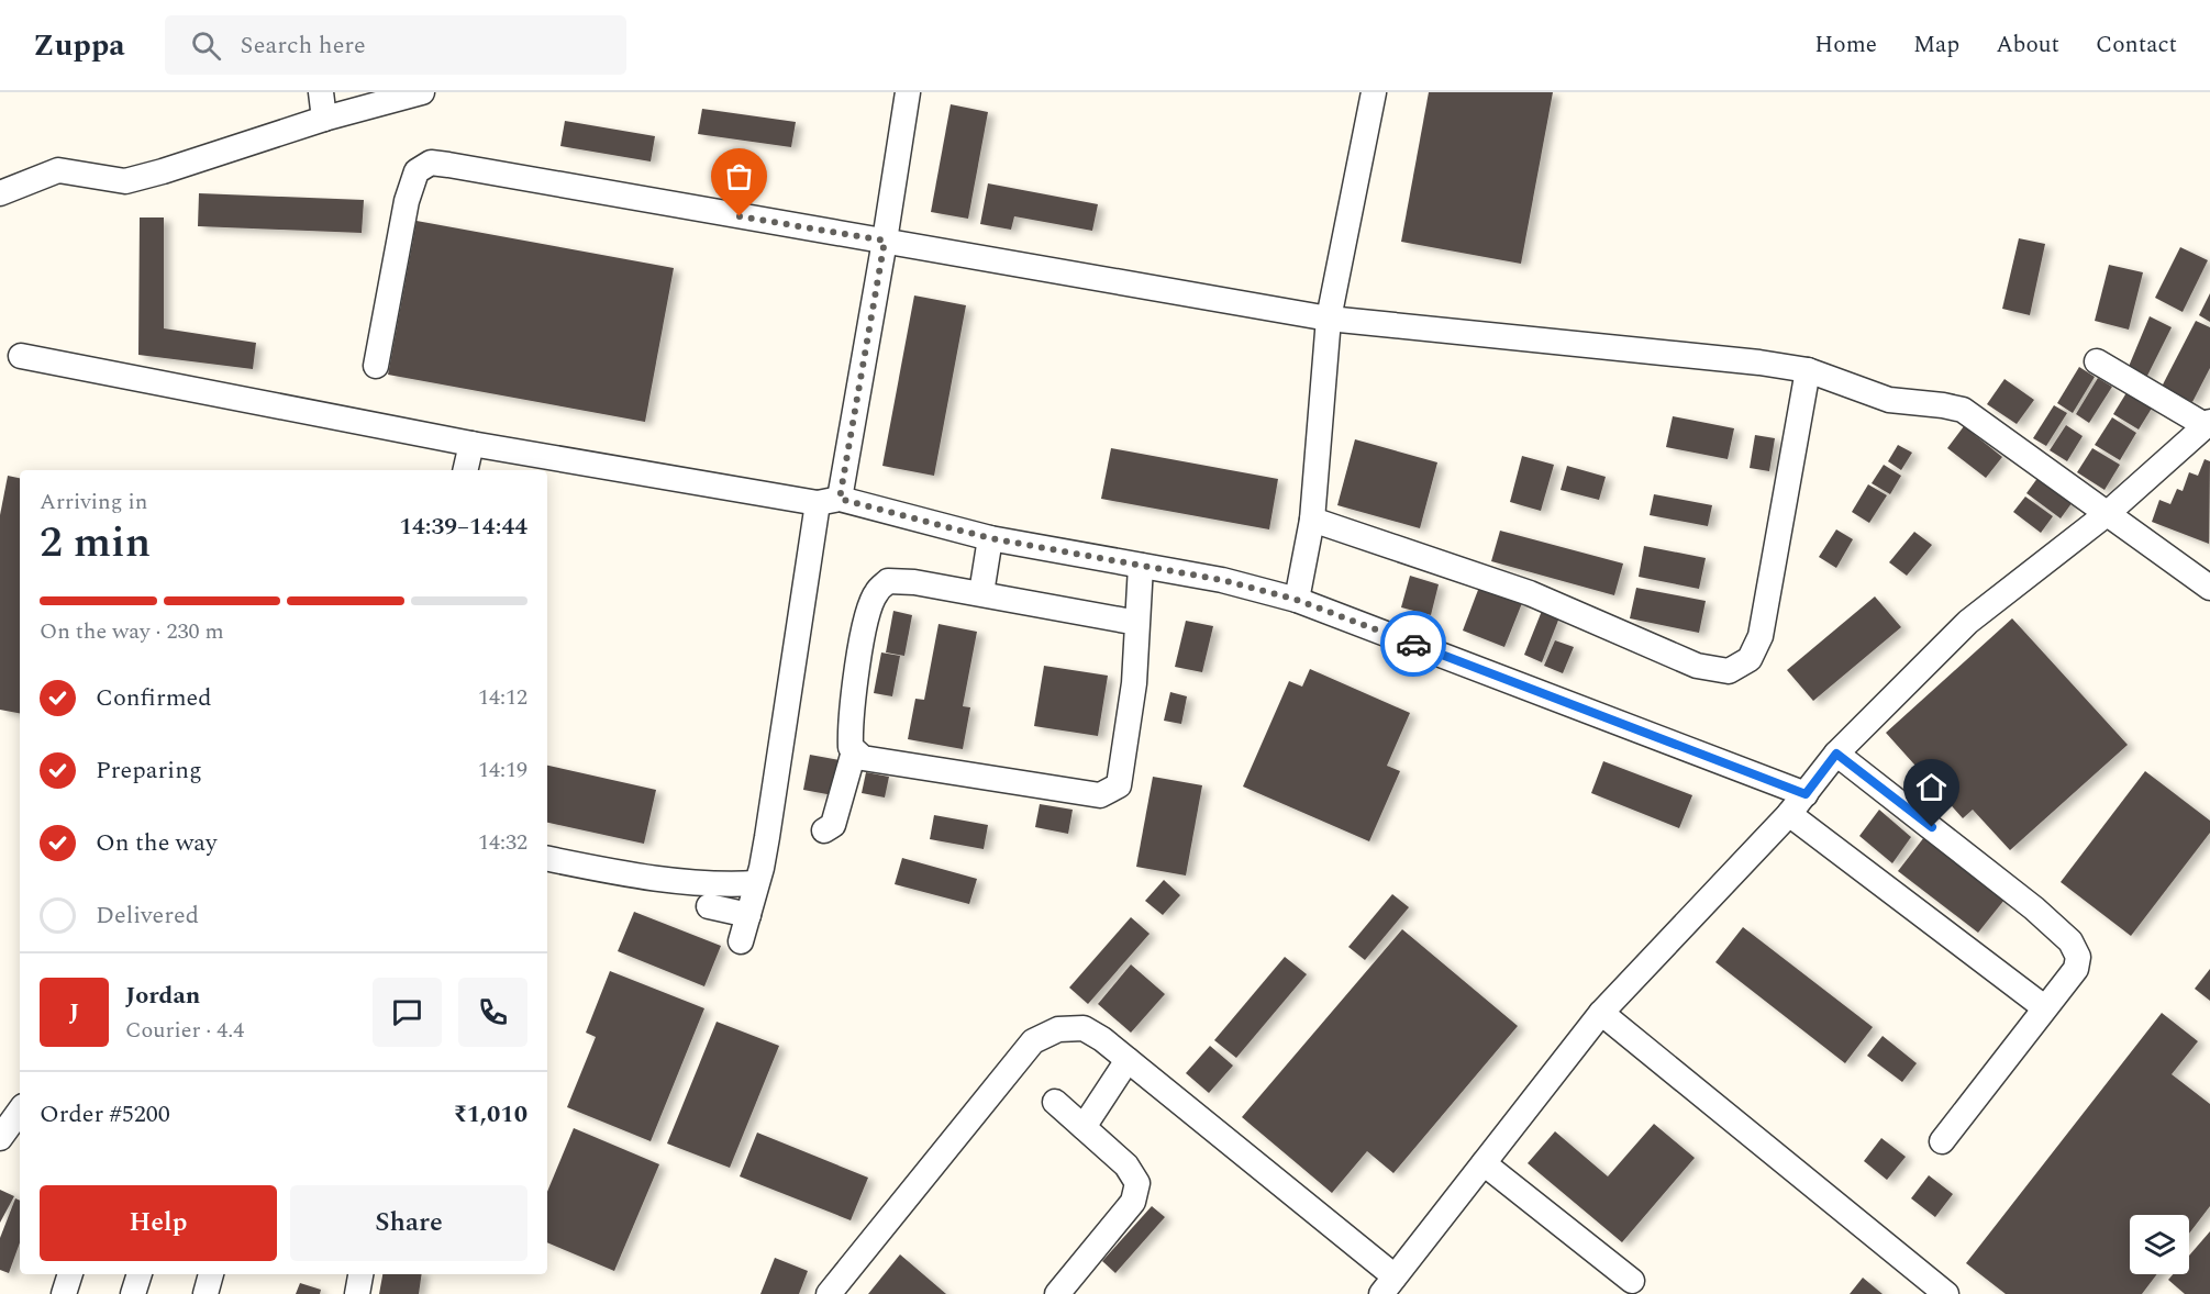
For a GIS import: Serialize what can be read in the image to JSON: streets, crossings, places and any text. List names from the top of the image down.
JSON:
{
  "page": {
    "header": "Zuppa",
    "search": "Search here",
    "nav": [
      "Home",
      "Map",
      "About",
      "Contact"
    ],
    "heading": ["2 min", "Arriving in", "14:39–14:44"],
    "panel": [
      "Jordan",
      "Courier · 4.4",
      "Order #5200",
      "₹1,010"
    ],
    "bar": "On the way · 230 m",
    "list": [
      ["Confirmed", "14:12"],
      ["Preparing", "14:19"],
      ["On the way", "14:32"],
      "Delivered"
    ],
    "round": "J",
    "buttons": ["Help", "Share"]
  }
}
